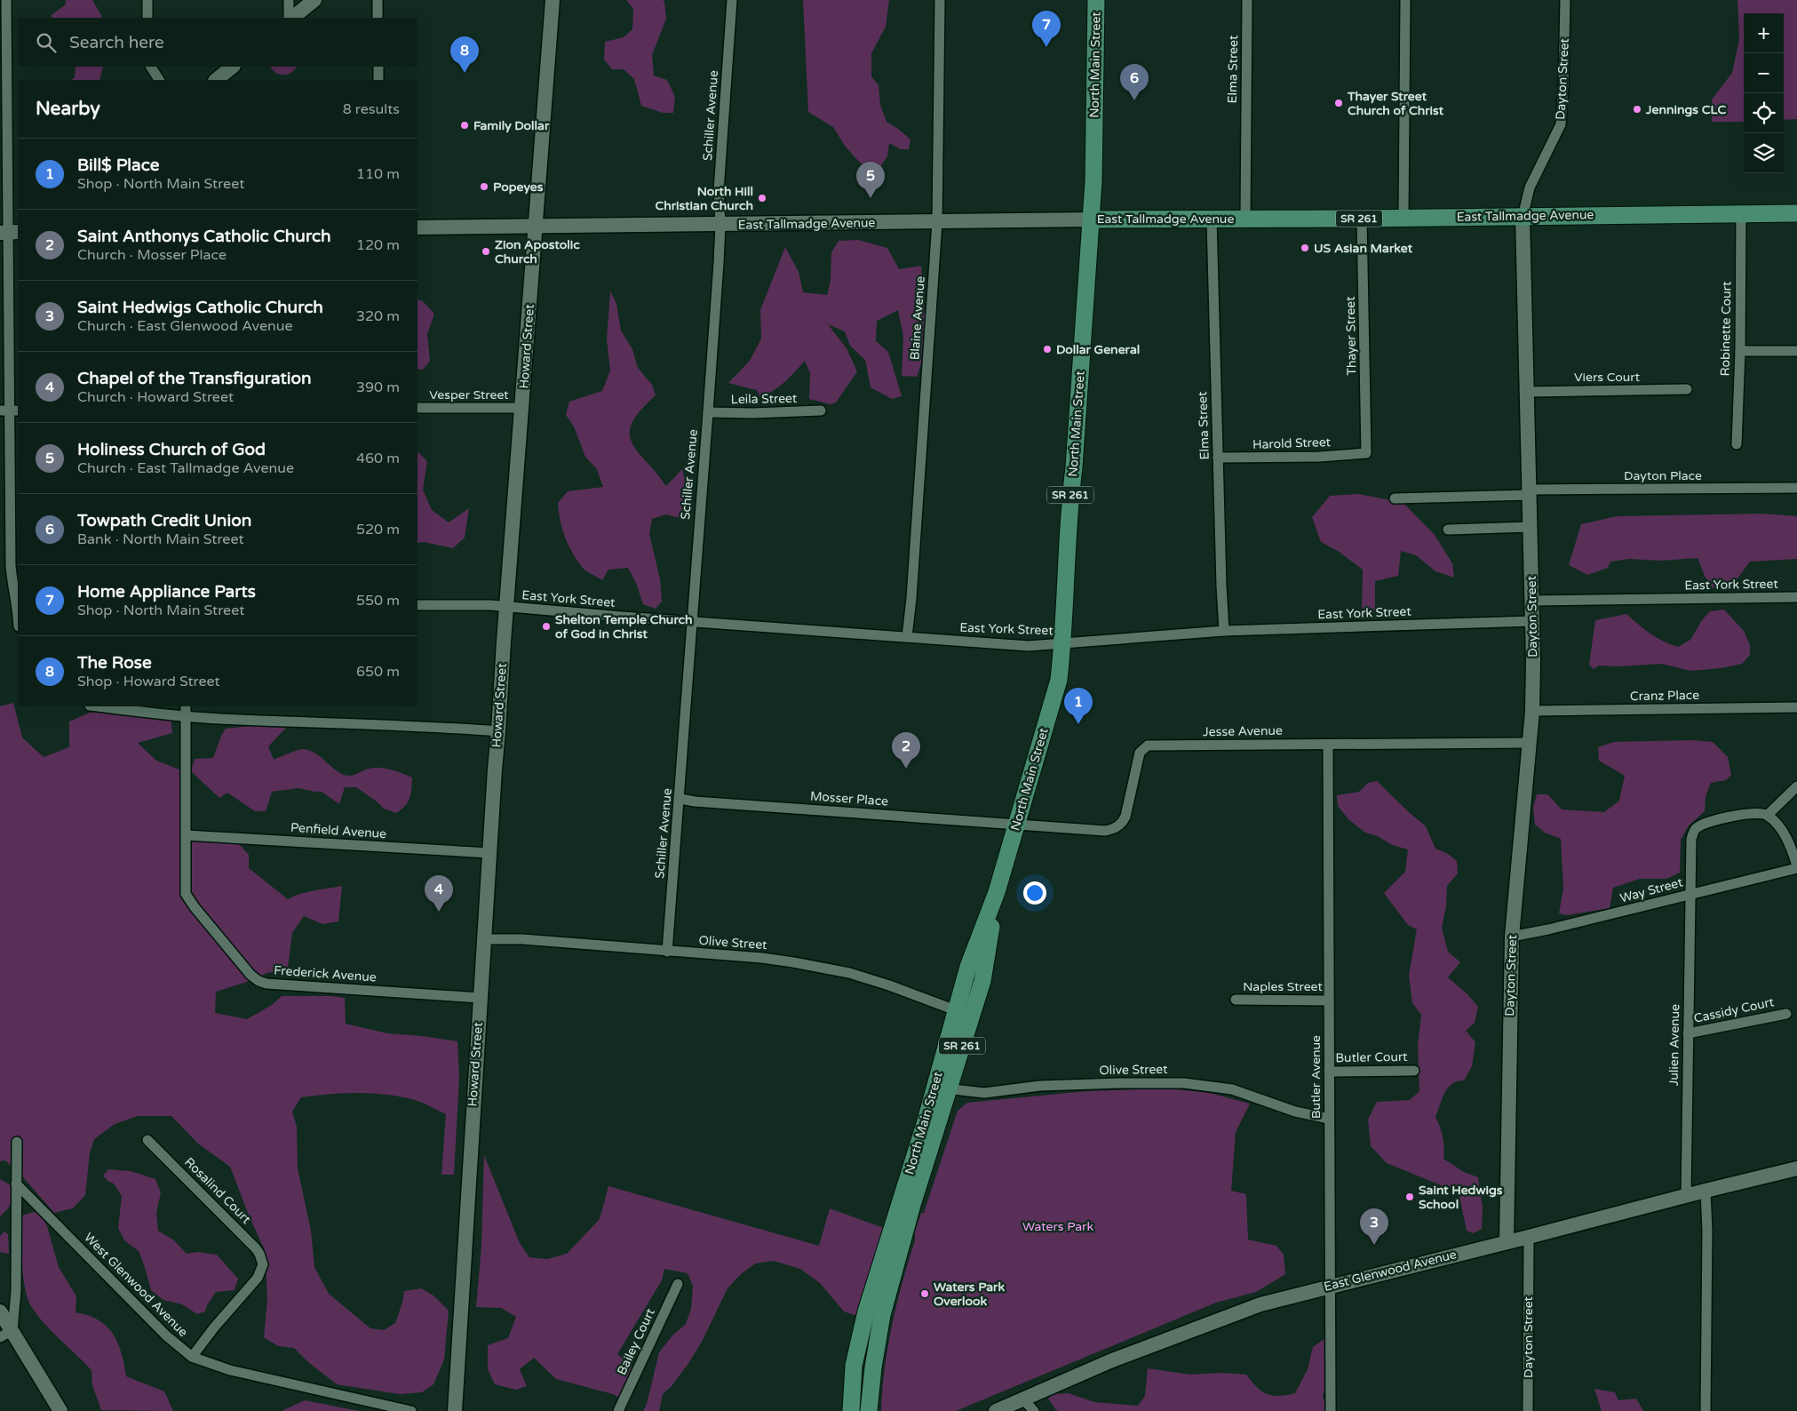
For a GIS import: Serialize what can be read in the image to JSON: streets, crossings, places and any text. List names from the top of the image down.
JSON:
{
  "streets": {
    "main road": [
      "North Main Street",
      "Dayton Street",
      "East Tallmadge Avenue",
      "SR 261",
      "Howard Street",
      "East Glenwood Avenue"
    ],
    "street": [
      "Elma Street",
      "Schiller Avenue",
      "Blaine Avenue",
      "Robinette Court",
      "Thayer Street",
      "Viers Court",
      "Vesper Street",
      "Leila Street",
      "Harold Street",
      "Dayton Place",
      "East York Street",
      "Cranz Place",
      "Jesse Avenue",
      "Mosser Place",
      "Penfield Avenue",
      "Way Street",
      "Olive Street",
      "Frederick Avenue",
      "Naples Street",
      "Cassidy Court",
      "Julien Avenue",
      "Butler Court",
      "Butler Avenue",
      "Rosalind Court",
      "West Glenwood Avenue",
      "Bailey Court"
    ]
  },
  "crossings": [
    ["North Main Street", "East Tallmadge Avenue"],
    ["North Main Street", "SR 261"],
    ["North Main Street", "East York Street"],
    ["North Main Street", "Jesse Avenue"],
    ["North Main Street", "Mosser Place"],
    ["North Main Street", "Olive Street"],
    ["Elma Street", "East Tallmadge Avenue"],
    ["Elma Street", "Harold Street"],
    ["Elma Street", "East York Street"],
    ["Dayton Street", "East Tallmadge Avenue"],
    ["Dayton Street", "Viers Court"],
    ["Dayton Street", "Dayton Place"],
    ["Dayton Street", "East York Street"],
    ["Dayton Street", "Cranz Place"],
    ["Dayton Street", "Jesse Avenue"],
    ["Dayton Street", "Way Street"],
    ["Dayton Street", "East Glenwood Avenue"],
    ["Schiller Avenue", "East Tallmadge Avenue"],
    ["Schiller Avenue", "Leila Street"],
    ["Schiller Avenue", "East York Street"],
    ["Schiller Avenue", "Mosser Place"],
    ["Schiller Avenue", "Olive Street"],
    ["East Tallmadge Avenue", "Blaine Avenue"],
    ["East Tallmadge Avenue", "Robinette Court"],
    ["East Tallmadge Avenue", "Thayer Street"],
    ["East Tallmadge Avenue", "Howard Street"],
    ["Blaine Avenue", "East York Street"],
    ["Thayer Street", "Harold Street"],
    ["Howard Street", "Vesper Street"],
    ["Howard Street", "East York Street"],
    ["Howard Street", "Penfield Avenue"],
    ["Howard Street", "Olive Street"],
    ["Howard Street", "Frederick Avenue"],
    ["Jesse Avenue", "Mosser Place"],
    ["Jesse Avenue", "Butler Avenue"],
    ["Penfield Avenue", "Frederick Avenue"],
    ["Way Street", "Julien Avenue"],
    ["Olive Street", "Butler Avenue"],
    ["Naples Street", "Butler Avenue"],
    ["Cassidy Court", "Julien Avenue"],
    ["Julien Avenue", "East Glenwood Avenue"],
    ["Butler Court", "Butler Avenue"],
    ["Butler Avenue", "East Glenwood Avenue"],
    ["Rosalind Court", "West Glenwood Avenue"]
  ],
  "parks": ["Waters Park"],
  "places": [
    "Thayer Street Church of Christ",
    "Jennings CLC",
    "Family Dollar",
    "Popeyes",
    "North Hill Christian Church",
    "US Asian Market",
    "Zion Apostolic Church",
    "Dollar General",
    "Shelton Temple Church of God in Christ",
    "Saint Hedwigs School",
    "Waters Park Overlook"
  ],
  "page": {
    "pins": [
      "7",
      "8",
      "6",
      "5",
      "1",
      "2",
      "4",
      "3"
    ],
    "map_buttons": ["+", "−"],
    "search": "Search here",
    "heading": ["Nearby", "8 results"],
    "list": [
      {
        "mark": "1",
        "name": "Bill$ Place",
        "note": "Shop · North Main Street",
        "value": "110 m"
      },
      {
        "mark": "2",
        "name": "Saint Anthonys Catholic Church",
        "note": "Church · Mosser Place",
        "value": "120 m"
      },
      {
        "mark": "3",
        "name": "Saint Hedwigs Catholic Church",
        "note": "Church · East Glenwood Avenue",
        "value": "320 m"
      },
      {
        "mark": "4",
        "name": "Chapel of the Transfiguration",
        "note": "Church · Howard Street",
        "value": "390 m"
      },
      {
        "mark": "5",
        "name": "Holiness Church of God",
        "note": "Church · East Tallmadge Avenue",
        "value": "460 m"
      },
      {
        "mark": "6",
        "name": "Towpath Credit Union",
        "note": "Bank · North Main Street",
        "value": "520 m"
      },
      {
        "mark": "7",
        "name": "Home Appliance Parts",
        "note": "Shop · North Main Street",
        "value": "550 m"
      },
      {
        "mark": "8",
        "name": "The Rose",
        "note": "Shop · Howard Street",
        "value": "650 m"
      }
    ]
  }
}
